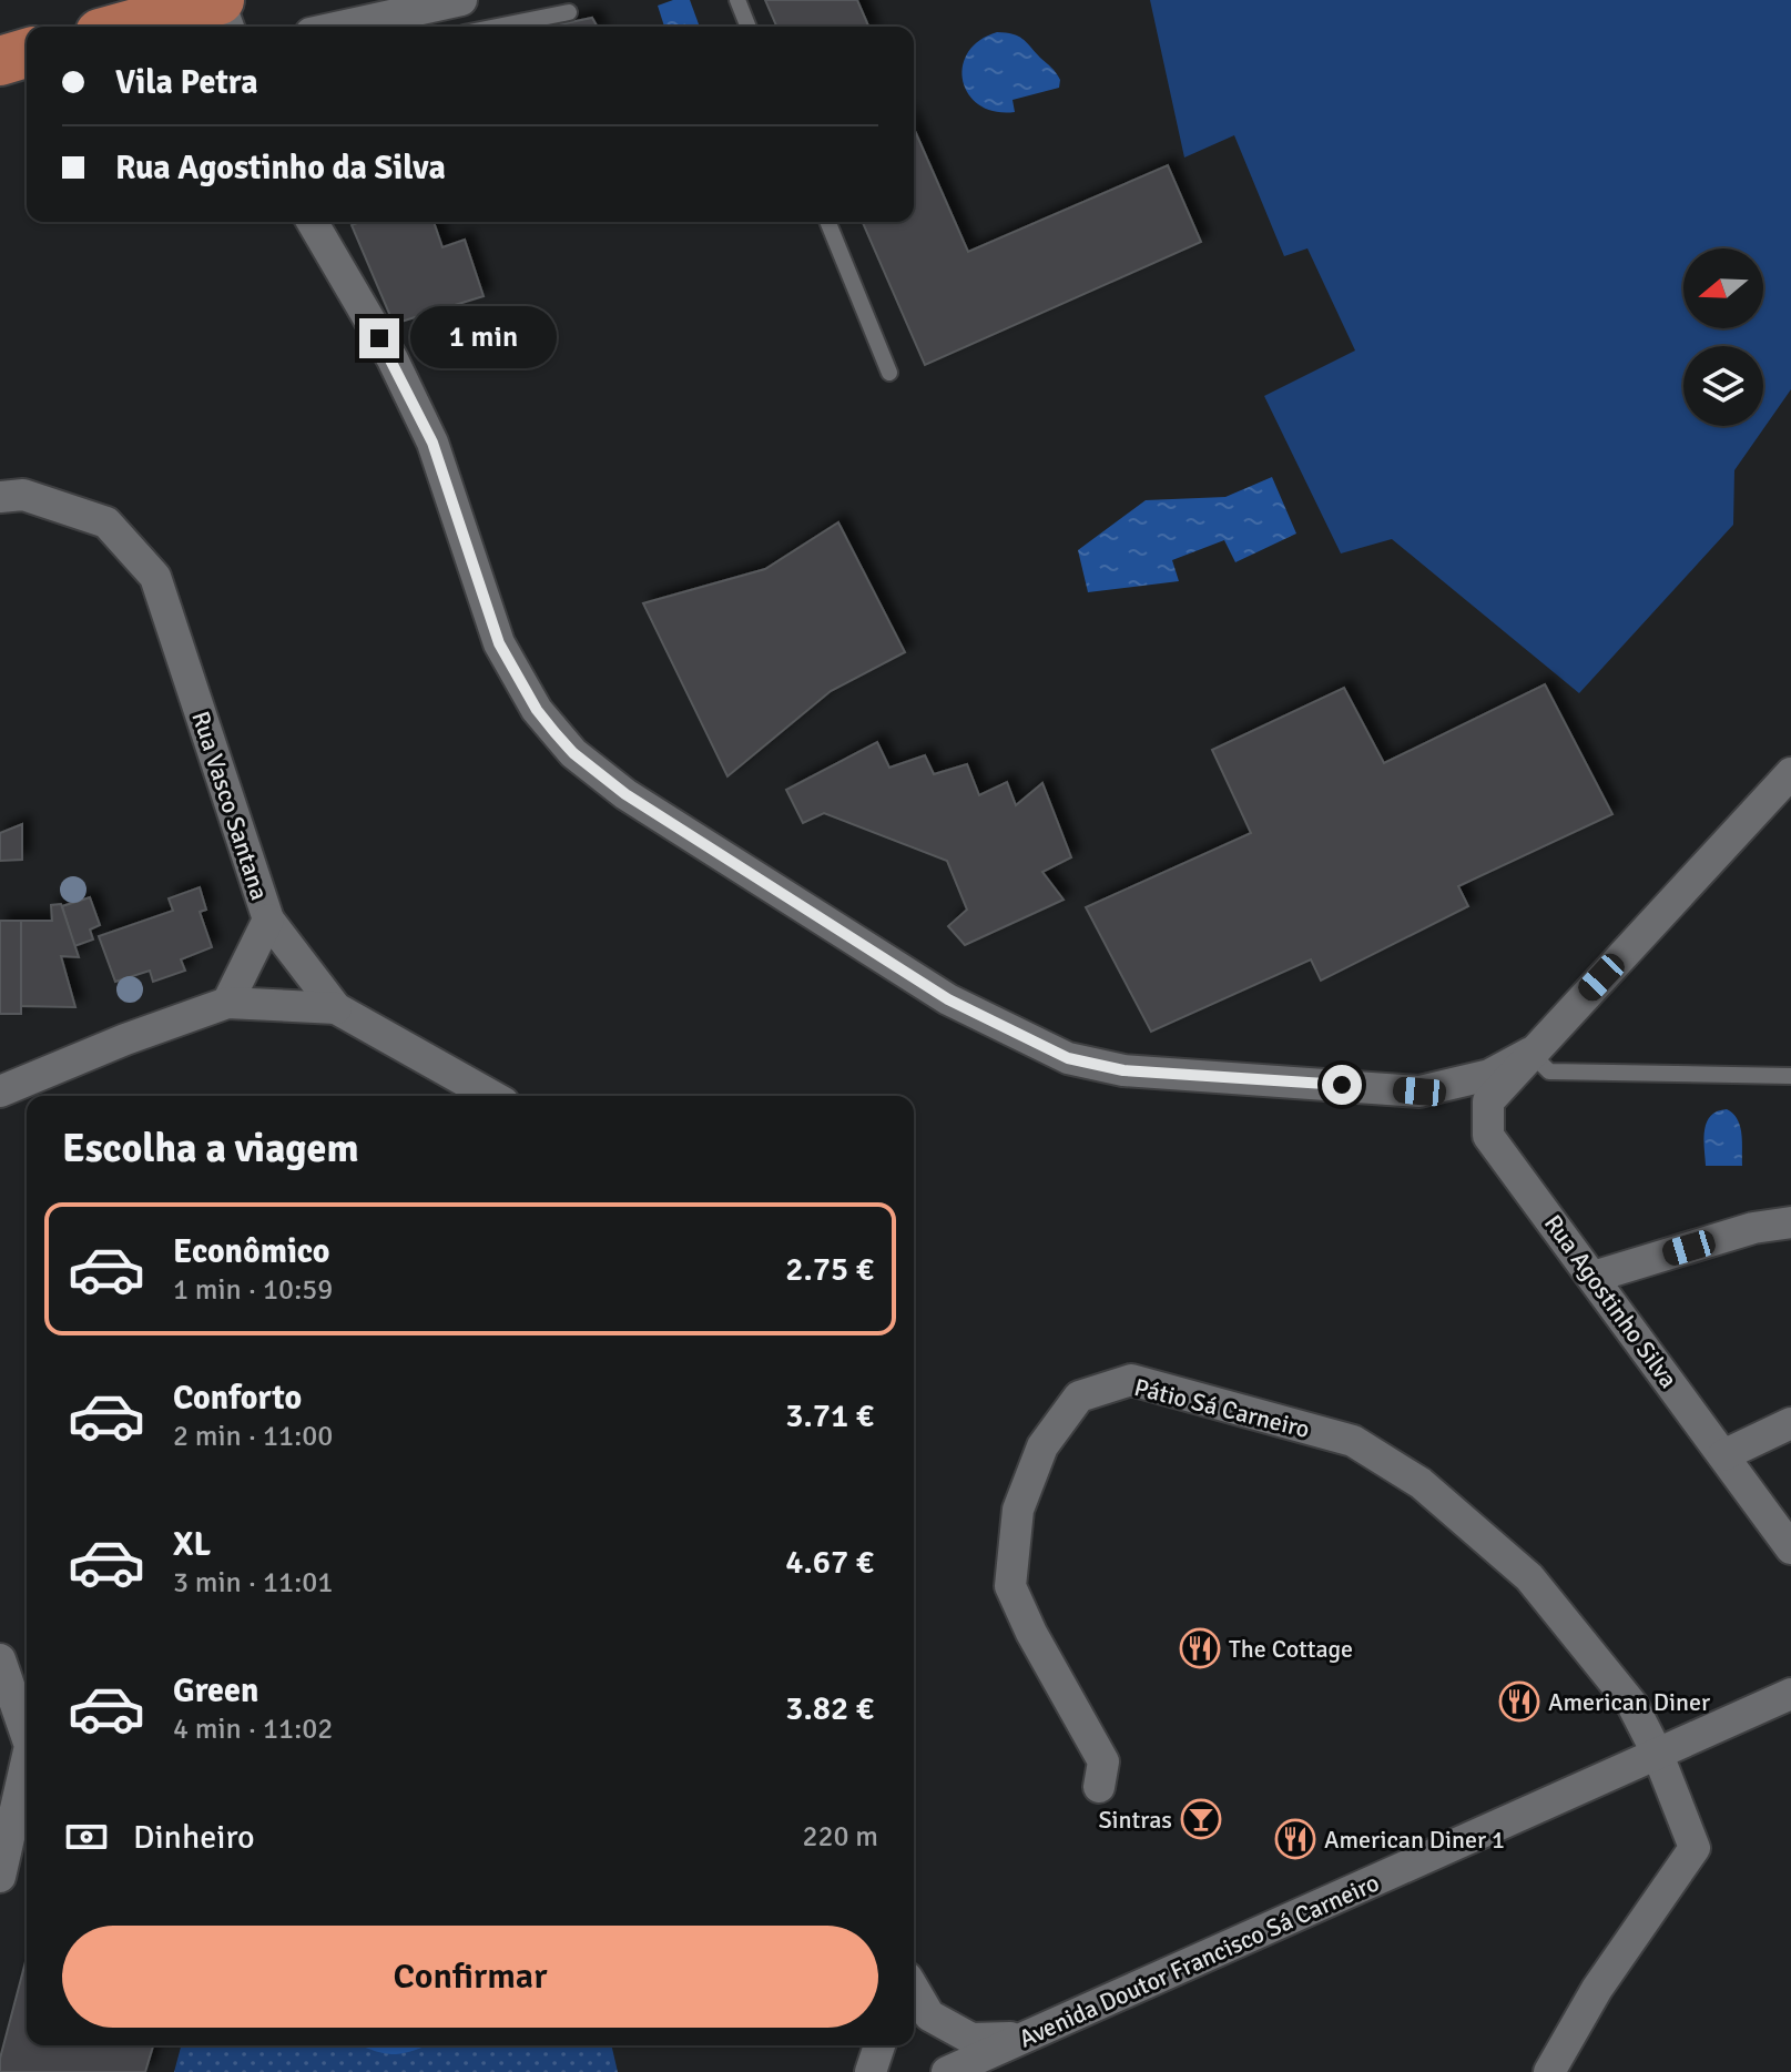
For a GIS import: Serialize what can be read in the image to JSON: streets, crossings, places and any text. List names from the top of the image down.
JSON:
{
  "streets": {
    "street": [
      "Rua Vasco Santana",
      "Rua Agostinho Silva",
      "Pátio Sá Carneiro",
      "Avenida Doutor Francisco Sá Carneiro"
    ]
  },
  "crossings": [
    ["Pátio Sá Carneiro", "Avenida Doutor Francisco Sá Carneiro"]
  ],
  "places": {
    "restaurant": ["The Cottage", "American Diner", "American Diner 1"],
    "bar": ["Sintras"]
  },
  "north": "left",
  "page": {
    "banner": ["Vila Petra", "Rua Agostinho da Silva"],
    "bubble": "1 min",
    "heading": "Escolha a viagem",
    "list": [
      {
        "name": "Econômico",
        "note": "1 min · 10:59",
        "value": "2.75 €"
      },
      {
        "name": "Conforto",
        "note": "2 min · 11:00",
        "value": "3.71 €"
      },
      {
        "name": "XL",
        "note": "3 min · 11:01",
        "value": "4.67 €"
      },
      {
        "name": "Green",
        "note": "4 min · 11:02",
        "value": "3.82 €"
      }
    ],
    "pay": ["Dinheiro", "220 m"],
    "buttons": "Confirmar"
  }
}
